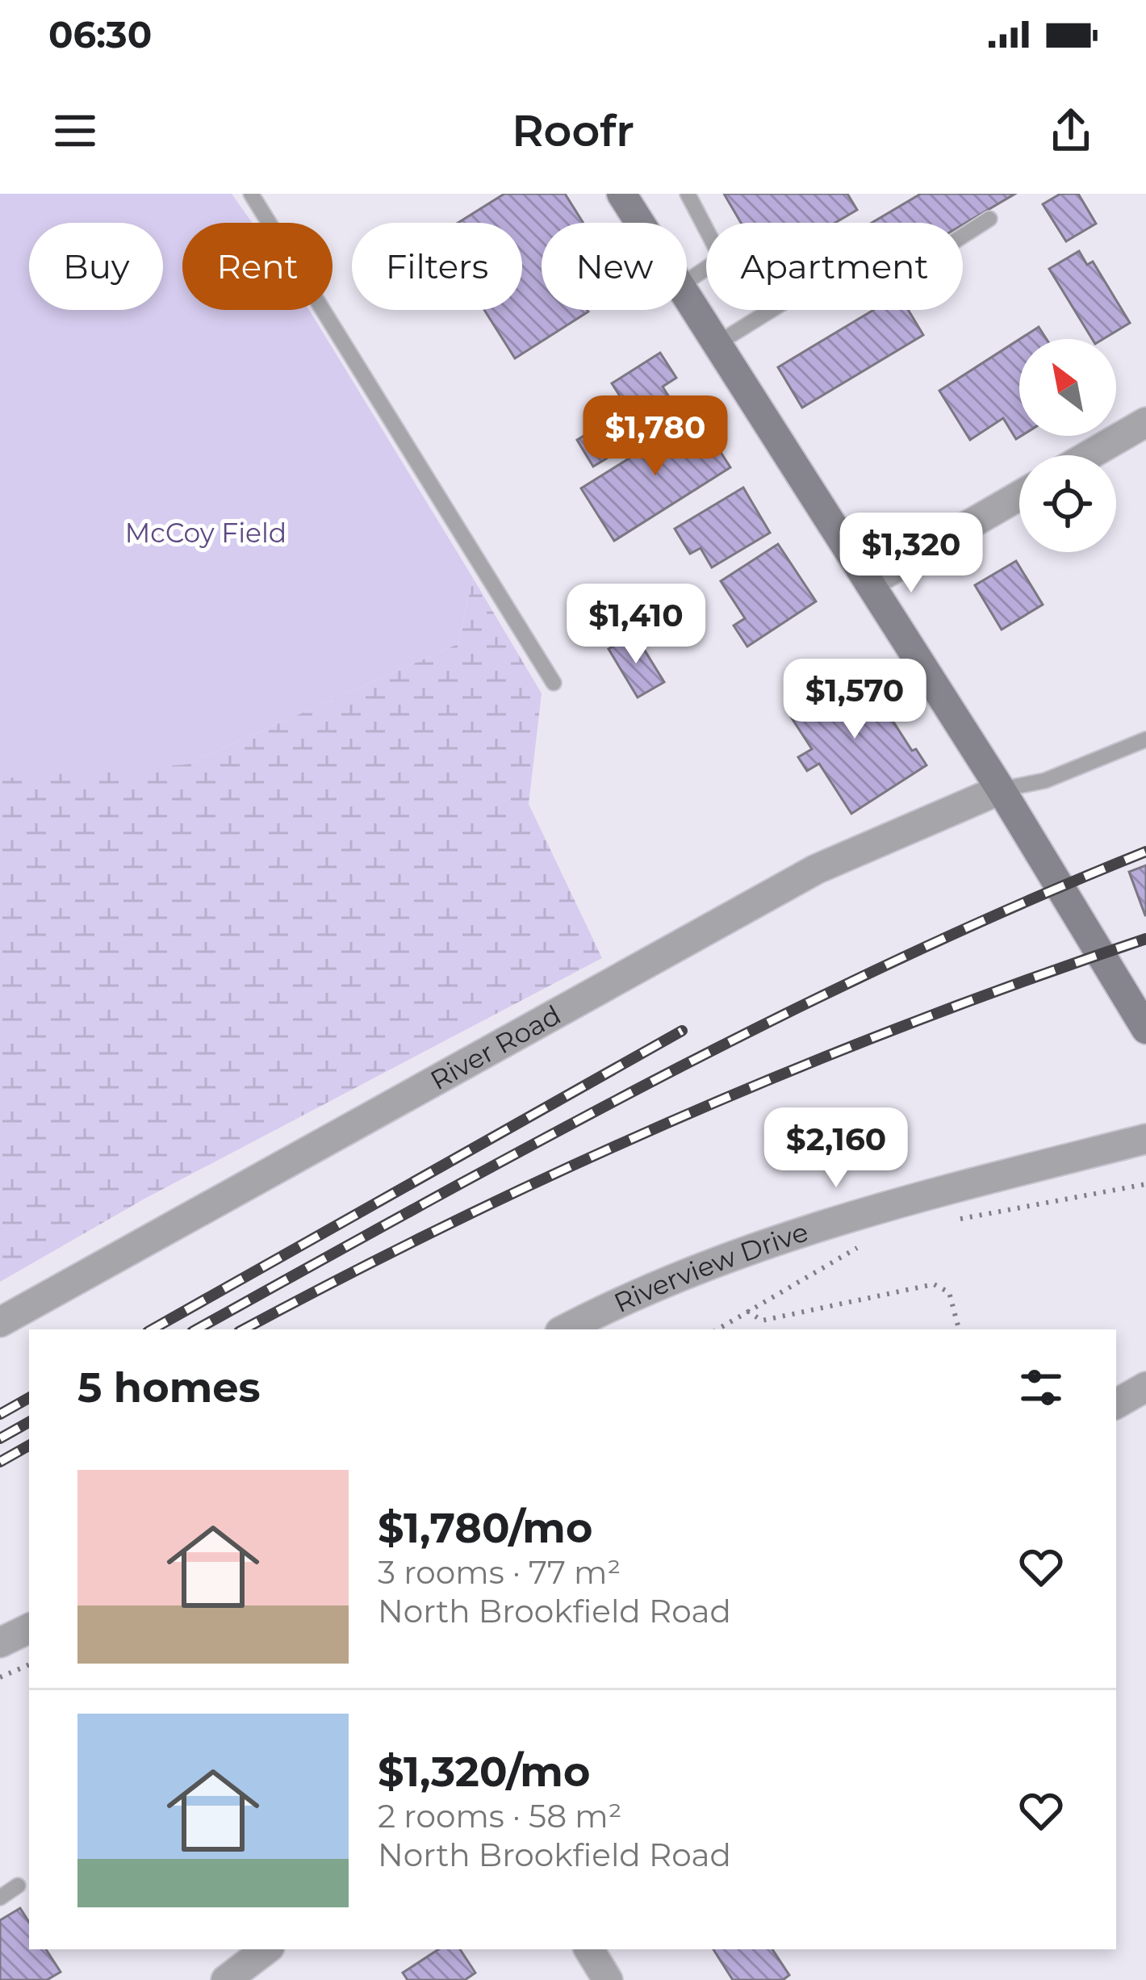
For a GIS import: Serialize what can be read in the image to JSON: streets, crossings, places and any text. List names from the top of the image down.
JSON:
{
  "streets": {
    "street": ["River Road", "Riverview Drive"]
  },
  "parks": ["McCoy Field"],
  "north": "top left",
  "page": {
    "status": "06:30",
    "header": "Roofr",
    "chip": [
      "Buy",
      "Rent",
      "Filters",
      "New",
      "Apartment"
    ],
    "price": [
      "$1,780",
      "$1,320",
      "$1,410",
      "$1,570",
      "$2,160"
    ],
    "heading": "5 homes",
    "list": [
      {
        "name": "$1,780/mo",
        "note": "3 rooms · 77 m² · North Brookfield Road"
      },
      {
        "name": "$1,320/mo",
        "note": "2 rooms · 58 m² · North Brookfield Road"
      }
    ]
  }
}
